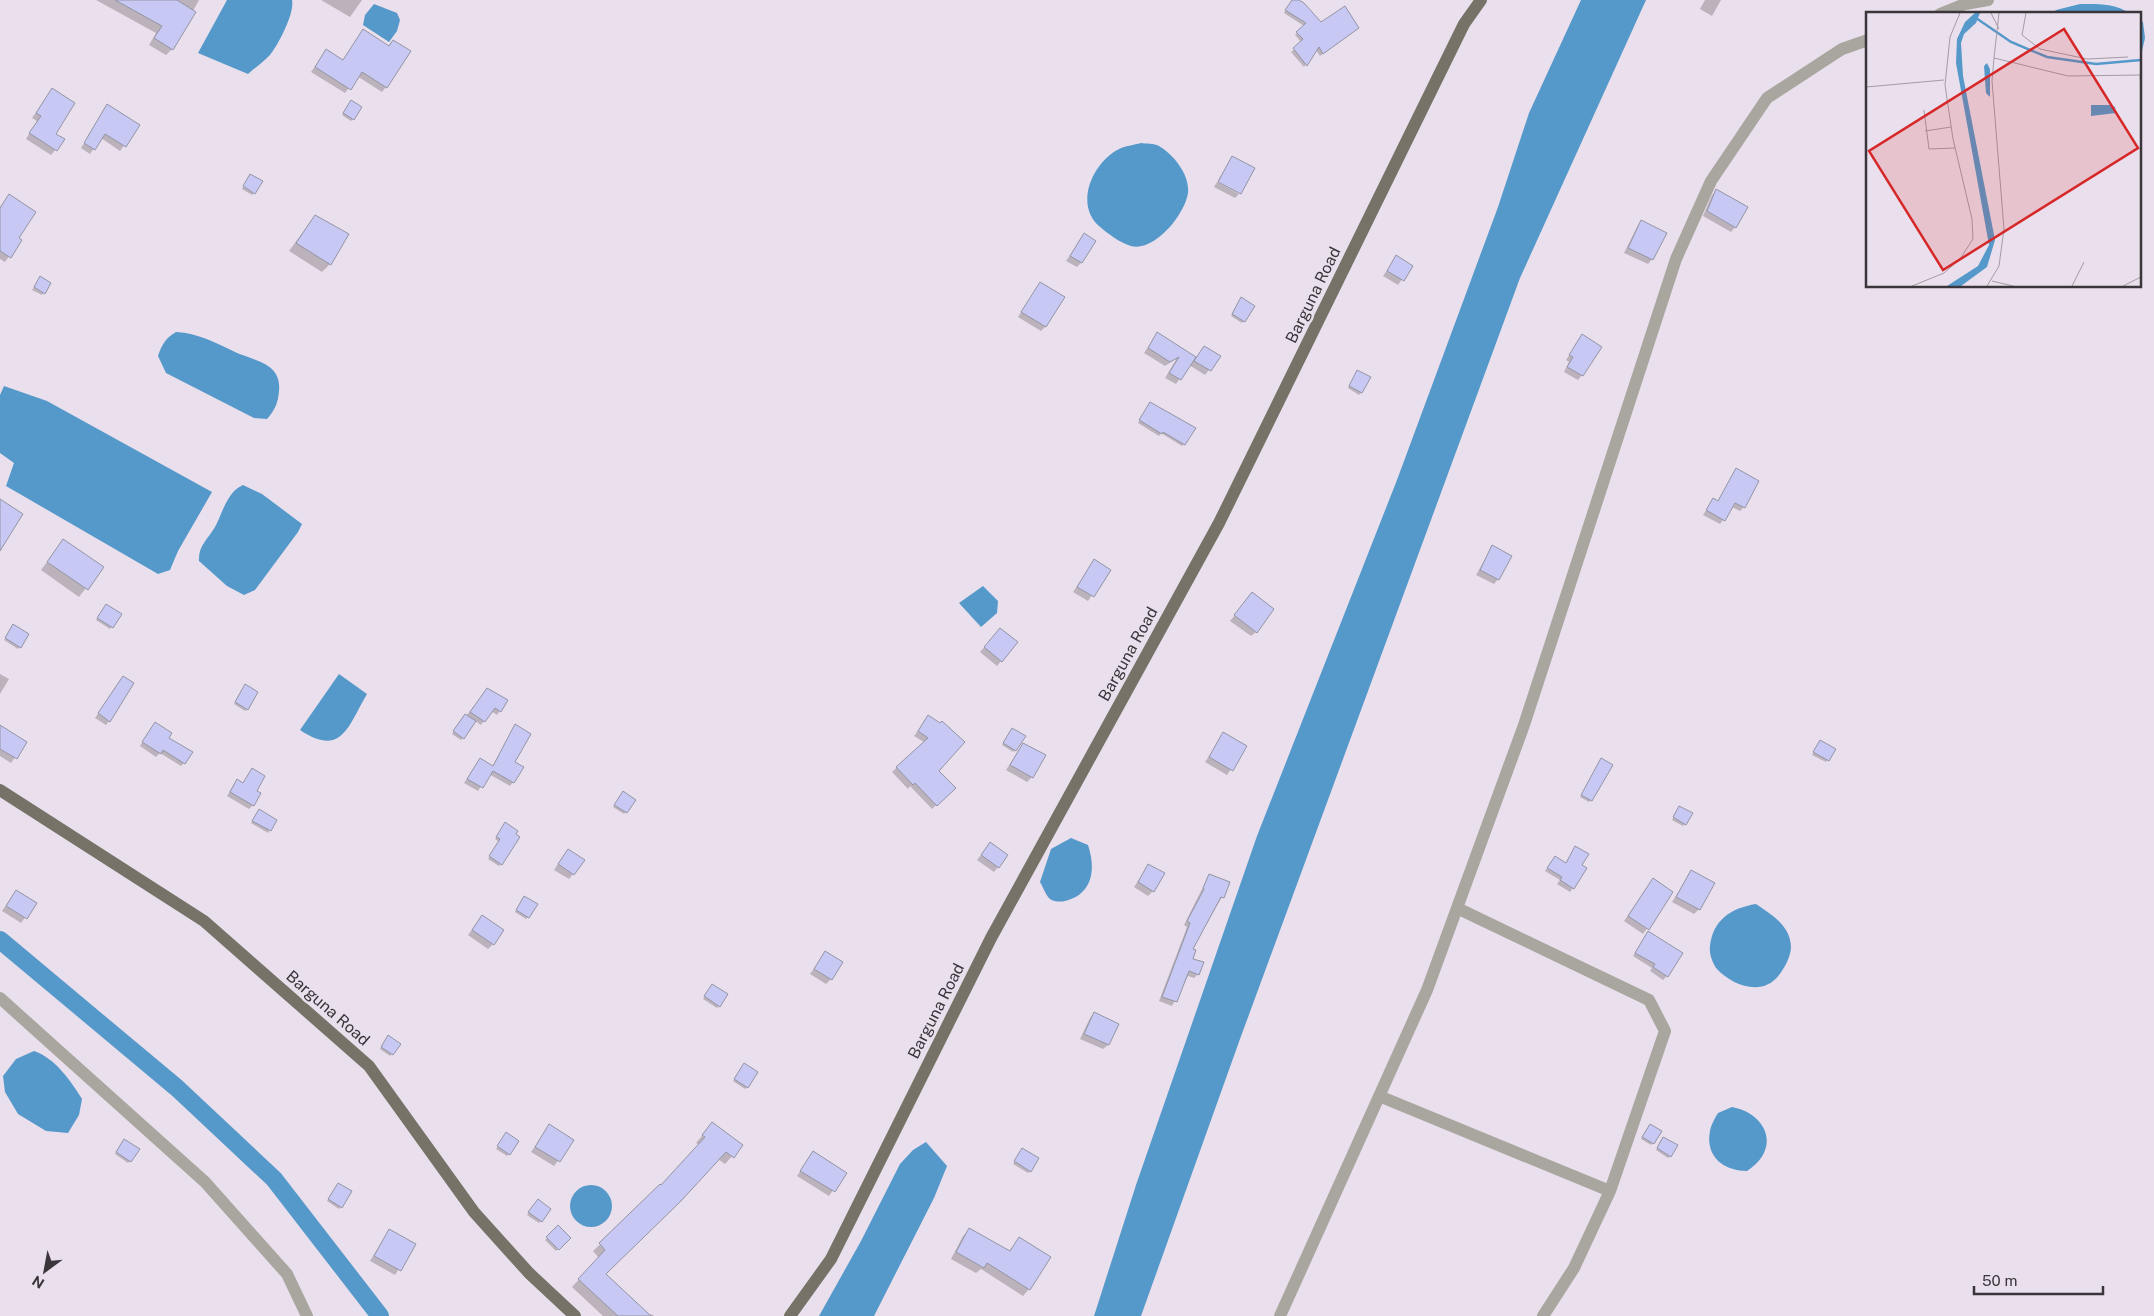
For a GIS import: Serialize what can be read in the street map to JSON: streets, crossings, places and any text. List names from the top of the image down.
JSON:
{
  "streets": {
    "main road": ["Barguna Road"]
  },
  "scale_bar": "50 m",
  "north": "bottom left"
}
